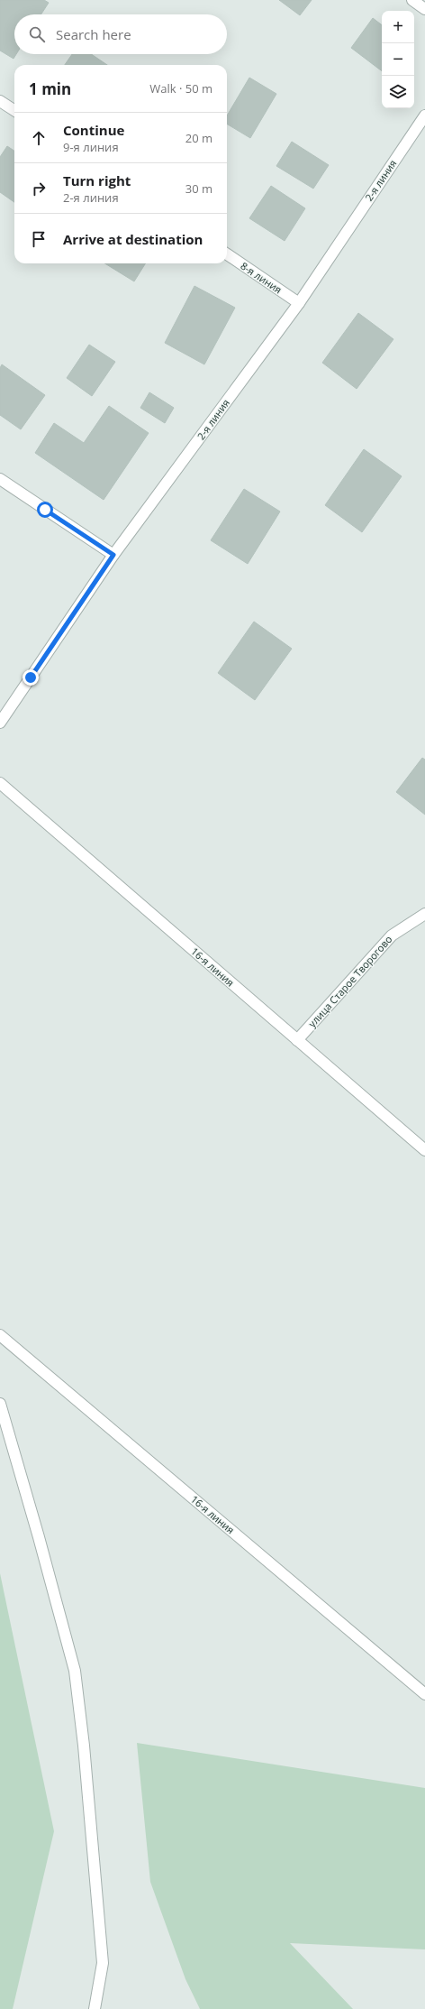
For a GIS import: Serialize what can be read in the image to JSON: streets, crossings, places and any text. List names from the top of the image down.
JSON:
{
  "streets": {
    "street": [
      "2-я линия",
      "8-я линия",
      "16-я линия",
      "улица Старое Творогово"
    ]
  },
  "crossings": [
    ["2-я линия", "8-я линия"],
    ["16-я линия", "улица Старое Творогово"]
  ],
  "page": {
    "map_buttons": ["+", "−"],
    "search": "Search here",
    "heading": ["1 min", "Walk · 50 m"],
    "list": [
      ["Continue", "9-я линия", "20 m"],
      ["Turn right", "2-я линия", "30 m"],
      "Arrive at destination"
    ]
  }
}
